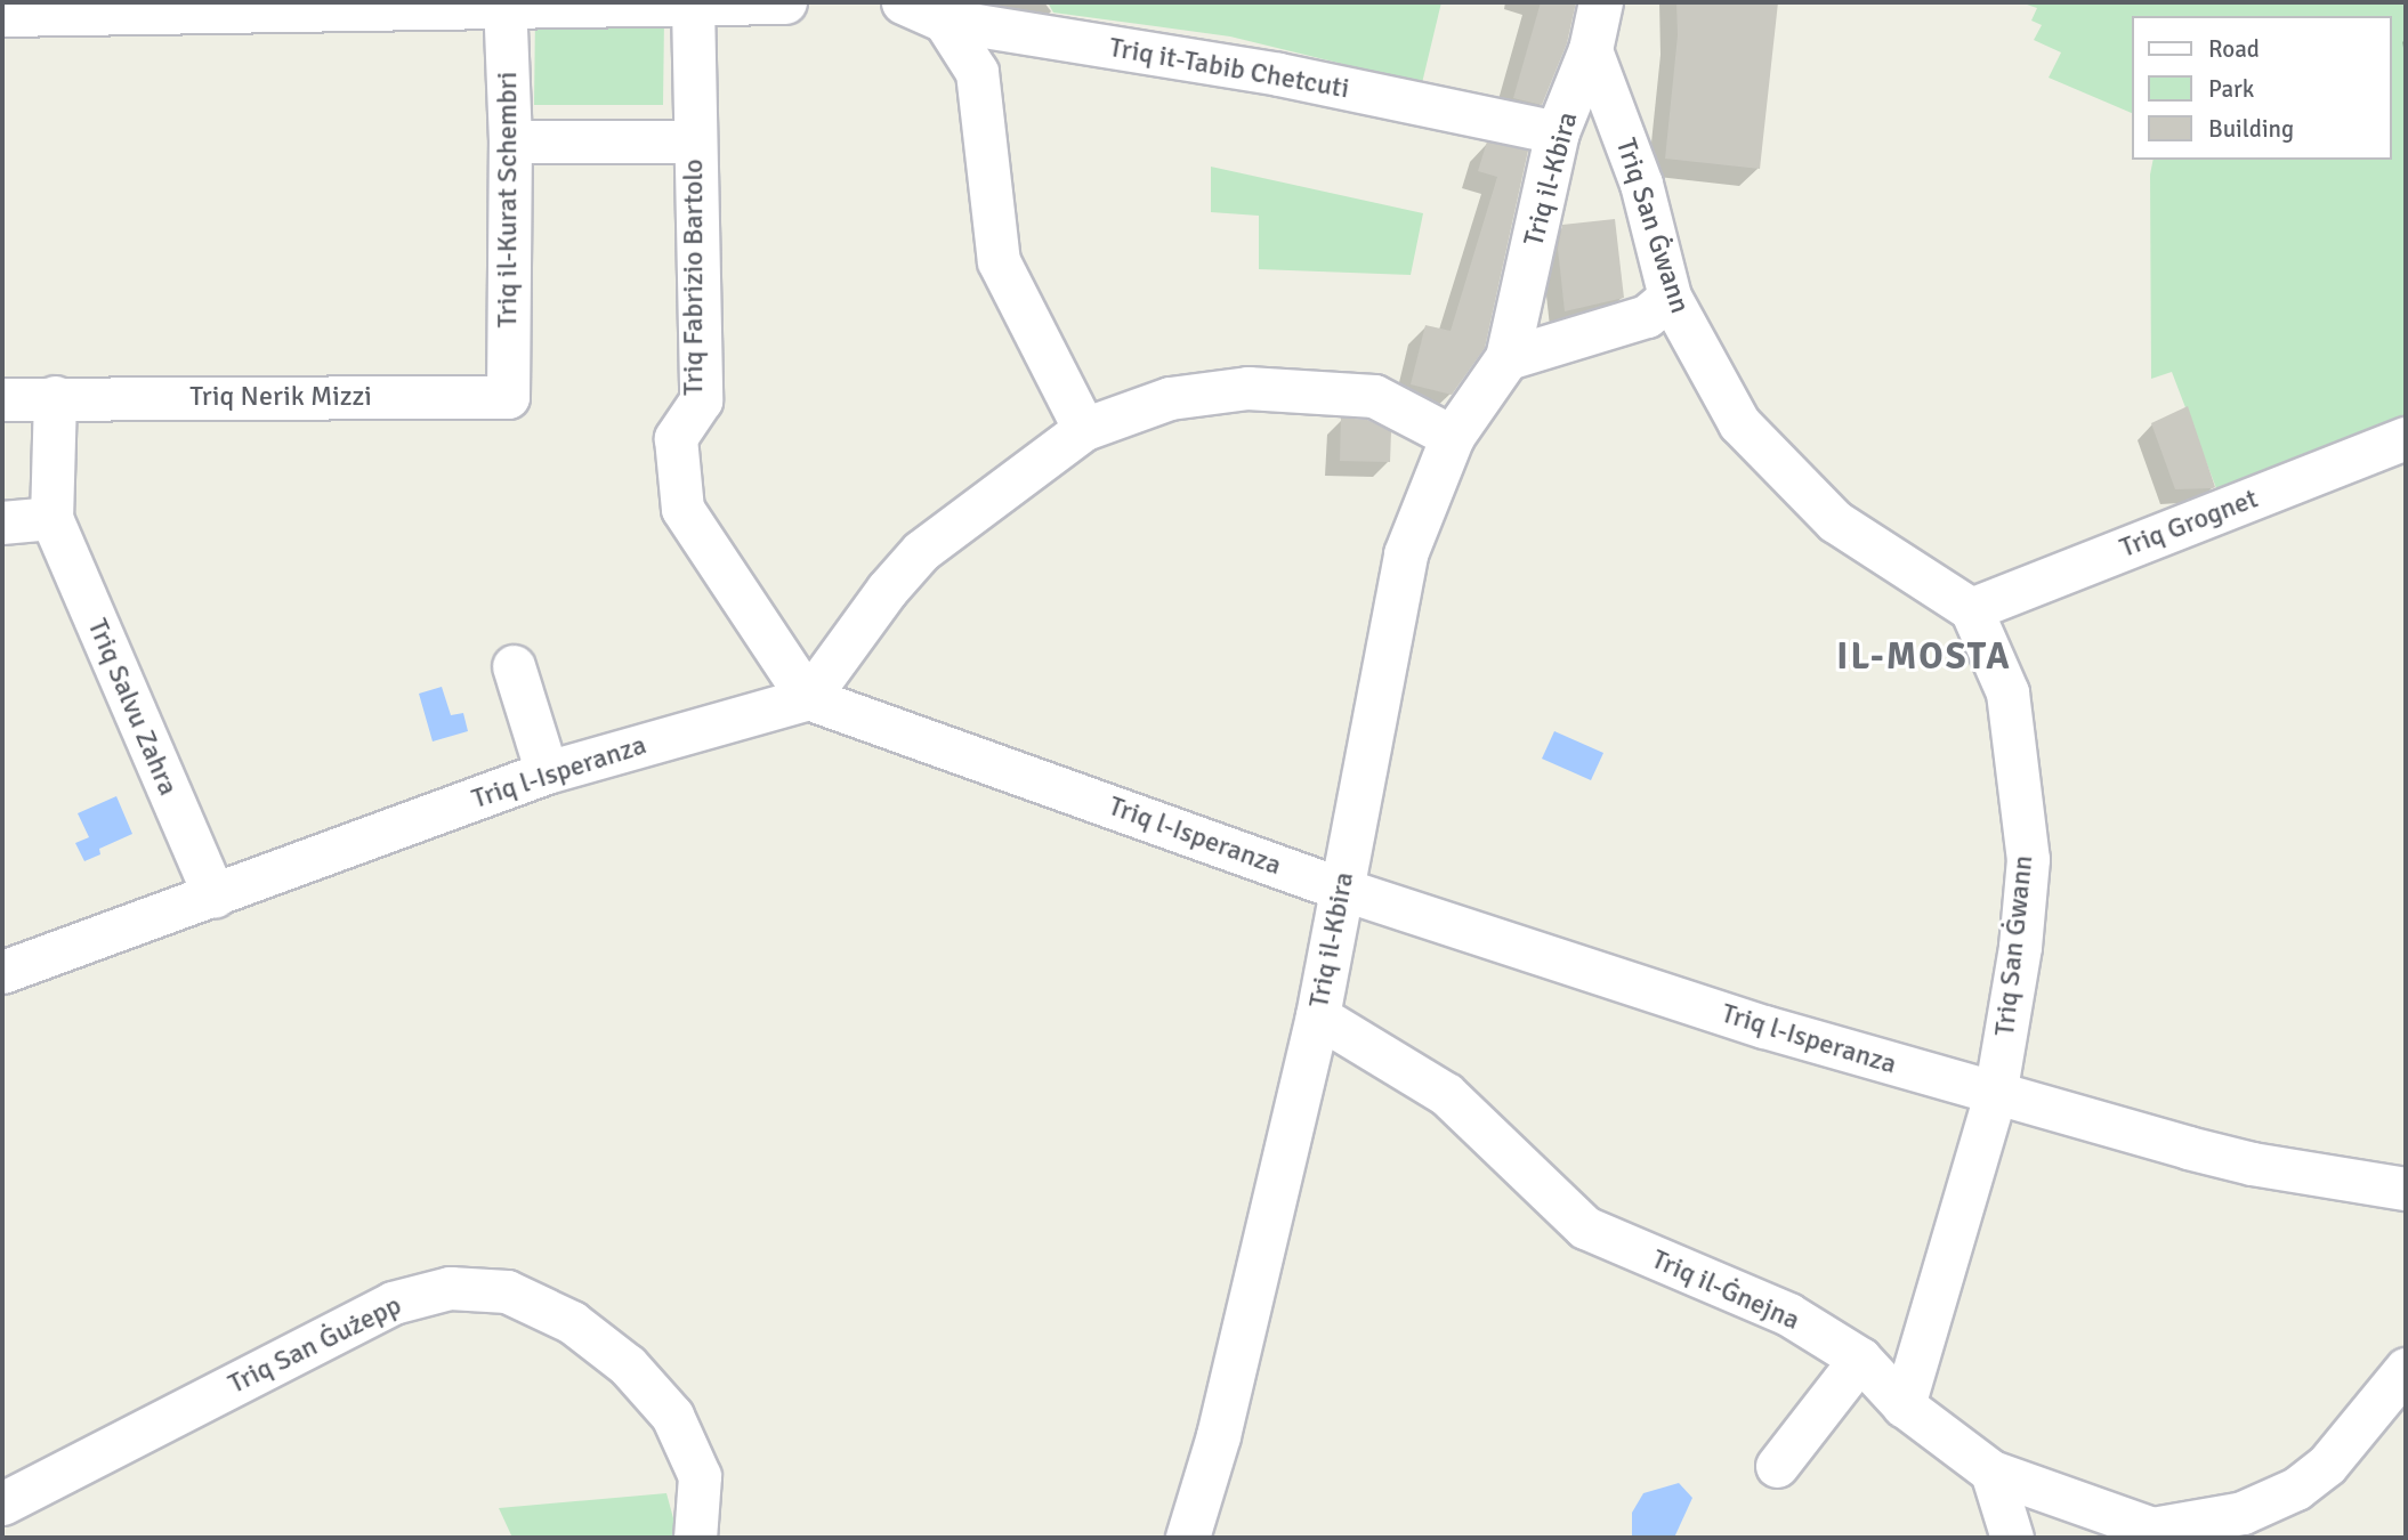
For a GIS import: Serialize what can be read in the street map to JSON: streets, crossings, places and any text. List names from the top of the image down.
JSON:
{
  "streets": {
    "main road": ["Triq il-Kbira"],
    "street": [
      "Triq it-Tabib Chetcuti",
      "Triq il-Kurat Schembri",
      "Triq San Ġwann",
      "Triq Fabrizio Bartolo",
      "Triq Nerik Mizzi",
      "Triq Grognet",
      "Triq Salvu Zahra",
      "Triq l-Isperanza",
      "Triq il-Ġnejna",
      "Triq San Ġużepp"
    ]
  },
  "crossings": [
    ["Triq it-Tabib Chetcuti", "Triq il-Kbira"],
    ["Triq il-Kbira", "Triq San Ġwann"],
    ["Triq il-Kbira", "Triq l-Isperanza"],
    ["Triq il-Kbira", "Triq il-Ġnejna"],
    ["Triq il-Kurat Schembri", "Triq Nerik Mizzi"],
    ["Triq San Ġwann", "Triq Grognet"],
    ["Triq San Ġwann", "Triq l-Isperanza"],
    ["Triq San Ġwann", "Triq il-Ġnejna"],
    ["Triq Fabrizio Bartolo", "Triq l-Isperanza"],
    ["Triq Salvu Zahra", "Triq l-Isperanza"]
  ],
  "districts": ["IL-MOSTA"],
  "legend": ["Road", "Park", "Building"]
}
